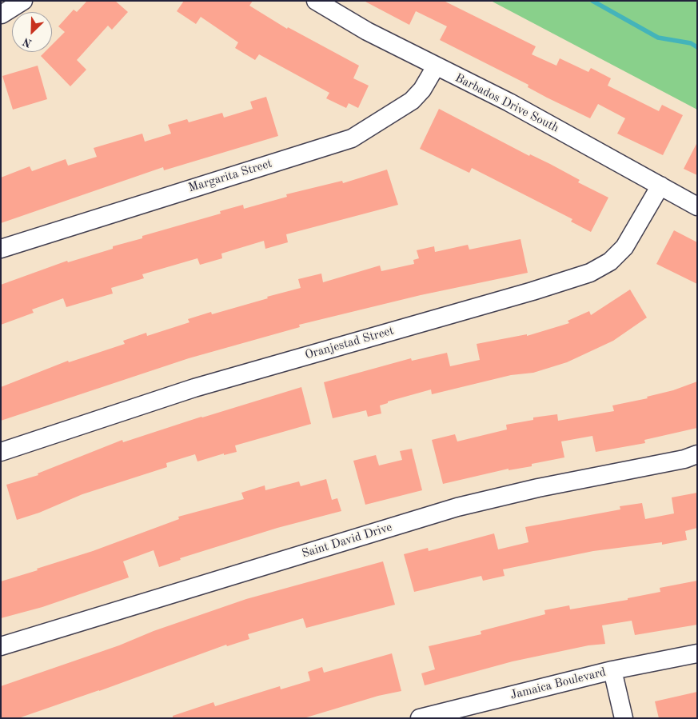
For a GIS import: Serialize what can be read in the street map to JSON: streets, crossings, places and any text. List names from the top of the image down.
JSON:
{
  "streets": {
    "street": [
      "Barbados Drive South",
      "Margarita Street",
      "Oranjestad Street",
      "Saint David Drive",
      "Jamaica Boulevard"
    ]
  },
  "crossings": [
    ["Barbados Drive South", "Margarita Street"],
    ["Barbados Drive South", "Oranjestad Street"]
  ],
  "north": "bottom left"
}
